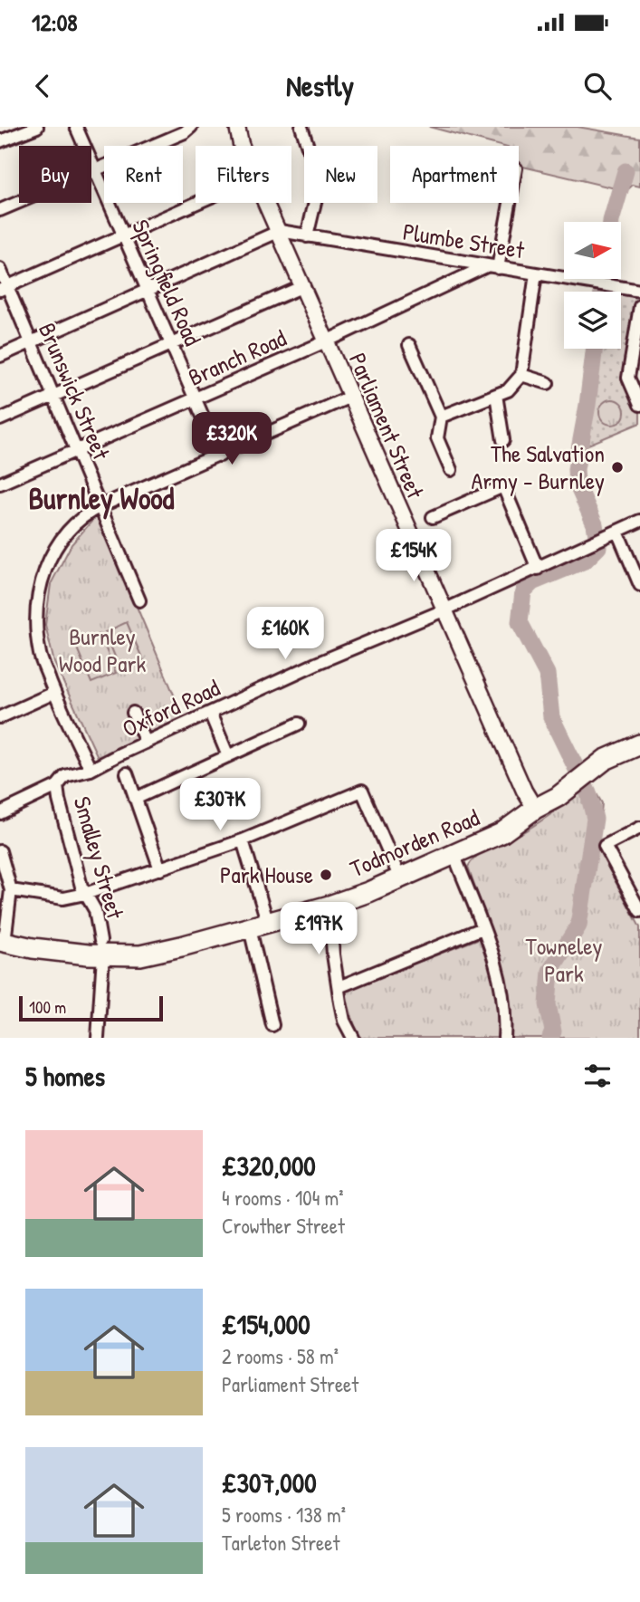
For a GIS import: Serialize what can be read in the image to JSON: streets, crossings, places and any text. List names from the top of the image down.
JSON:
{
  "streets": {
    "highway": ["Todmorden Road"],
    "street": [
      "Plumbe Street",
      "Springfield Road",
      "Branch Road",
      "Brunswick Street",
      "Parliament Street",
      "Oxford Road",
      "Smalley Street"
    ]
  },
  "crossings": [
    ["Plumbe Street", "Branch Road"],
    ["Plumbe Street", "Parliament Street"],
    ["Springfield Road", "Branch Road"],
    ["Branch Road", "Brunswick Street"],
    ["Branch Road", "Parliament Street"],
    ["Parliament Street", "Oxford Road"],
    ["Parliament Street", "Todmorden Road"],
    ["Oxford Road", "Smalley Street"],
    ["Todmorden Road", "Smalley Street"]
  ],
  "districts": ["Burnley Wood"],
  "parks": ["Burnley Wood Park", "Towneley Park"],
  "places": ["The Salvation Army - Burnley", "Park House"],
  "scale_bar": "100 m",
  "north": "right",
  "page": {
    "status": "12:08",
    "header": "Nestly",
    "chip": [
      "Buy",
      "Rent",
      "Filters",
      "New",
      "Apartment"
    ],
    "price": [
      "£320K",
      "£154K",
      "£160K",
      "£307K",
      "£197K"
    ],
    "scale": "100 m",
    "heading": "5 homes",
    "list": [
      {
        "name": "£320,000",
        "note": "4 rooms · 104 m² · Crowther Street"
      },
      {
        "name": "£154,000",
        "note": "2 rooms · 58 m² · Parliament Street"
      },
      {
        "name": "£307,000",
        "note": "5 rooms · 138 m² · Tarleton Street"
      }
    ]
  }
}
